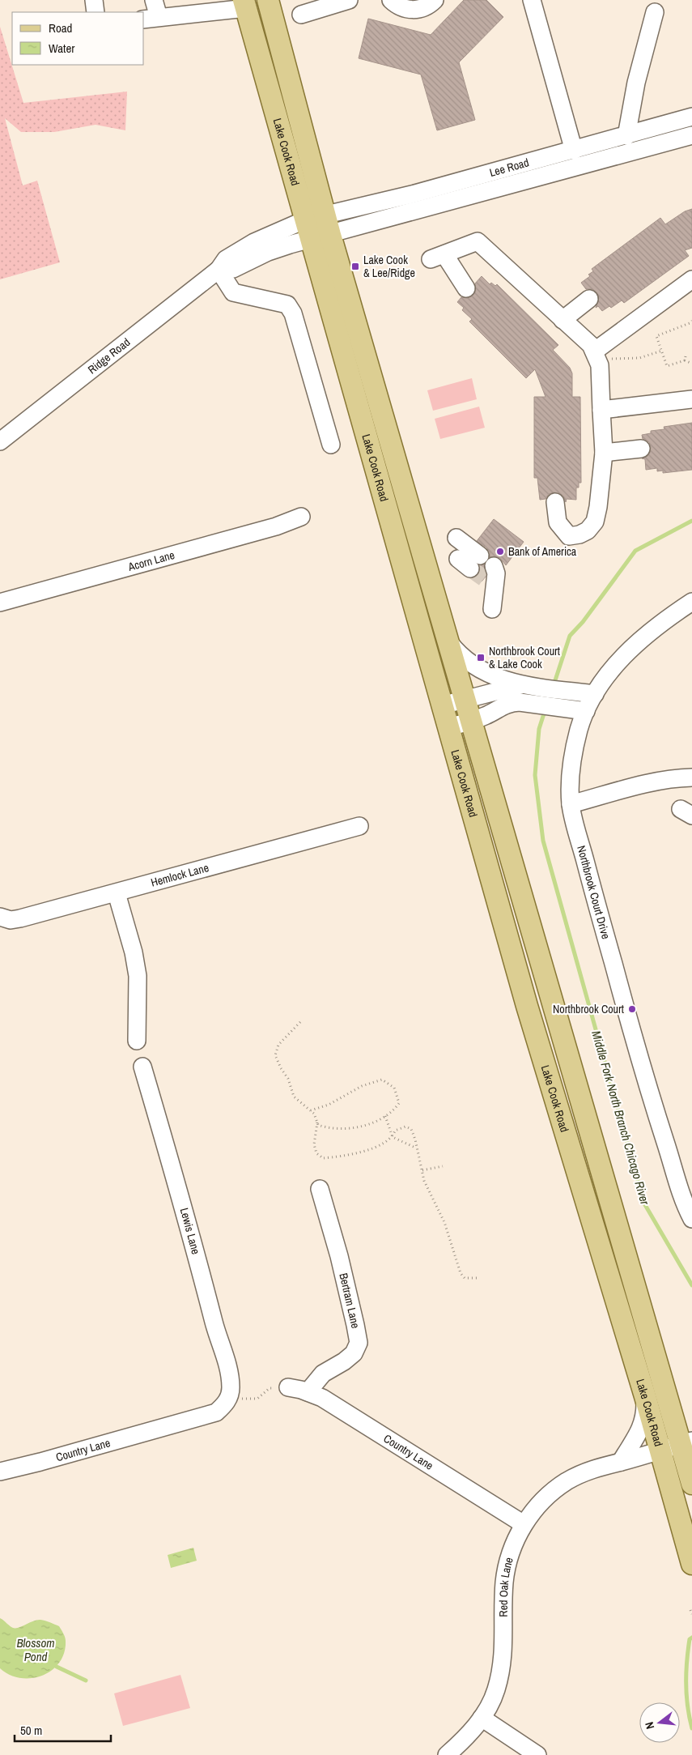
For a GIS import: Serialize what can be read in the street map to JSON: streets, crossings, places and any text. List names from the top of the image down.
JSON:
{
  "streets": {
    "main road": ["Lake Cook Road"],
    "street": [
      "Lee Road",
      "Ridge Road",
      "Acorn Lane",
      "Hemlock Lane",
      "Northbrook Court Drive",
      "Lewis Lane",
      "Bertram Lane",
      "Country Lane",
      "Red Oak Lane"
    ]
  },
  "crossings": [
    ["Lake Cook Road", "Lee Road"],
    ["Lake Cook Road", "Ridge Road"],
    ["Lake Cook Road", "Red Oak Lane"],
    ["Lee Road", "Ridge Road"],
    ["Lewis Lane", "Country Lane"],
    ["Bertram Lane", "Country Lane"],
    ["Country Lane", "Red Oak Lane"]
  ],
  "water": ["Middle Fork North Branch Chicago River", "Blossom Pond"],
  "places": {
    "transit": ["Lake Cook & Lee/Ridge", "Northbrook Court & Lake Cook"],
    "other": ["Bank of America", "Northbrook Court"]
  },
  "legend": ["Road", "Water"],
  "scale_bar": "50 m",
  "north": "left"
}
